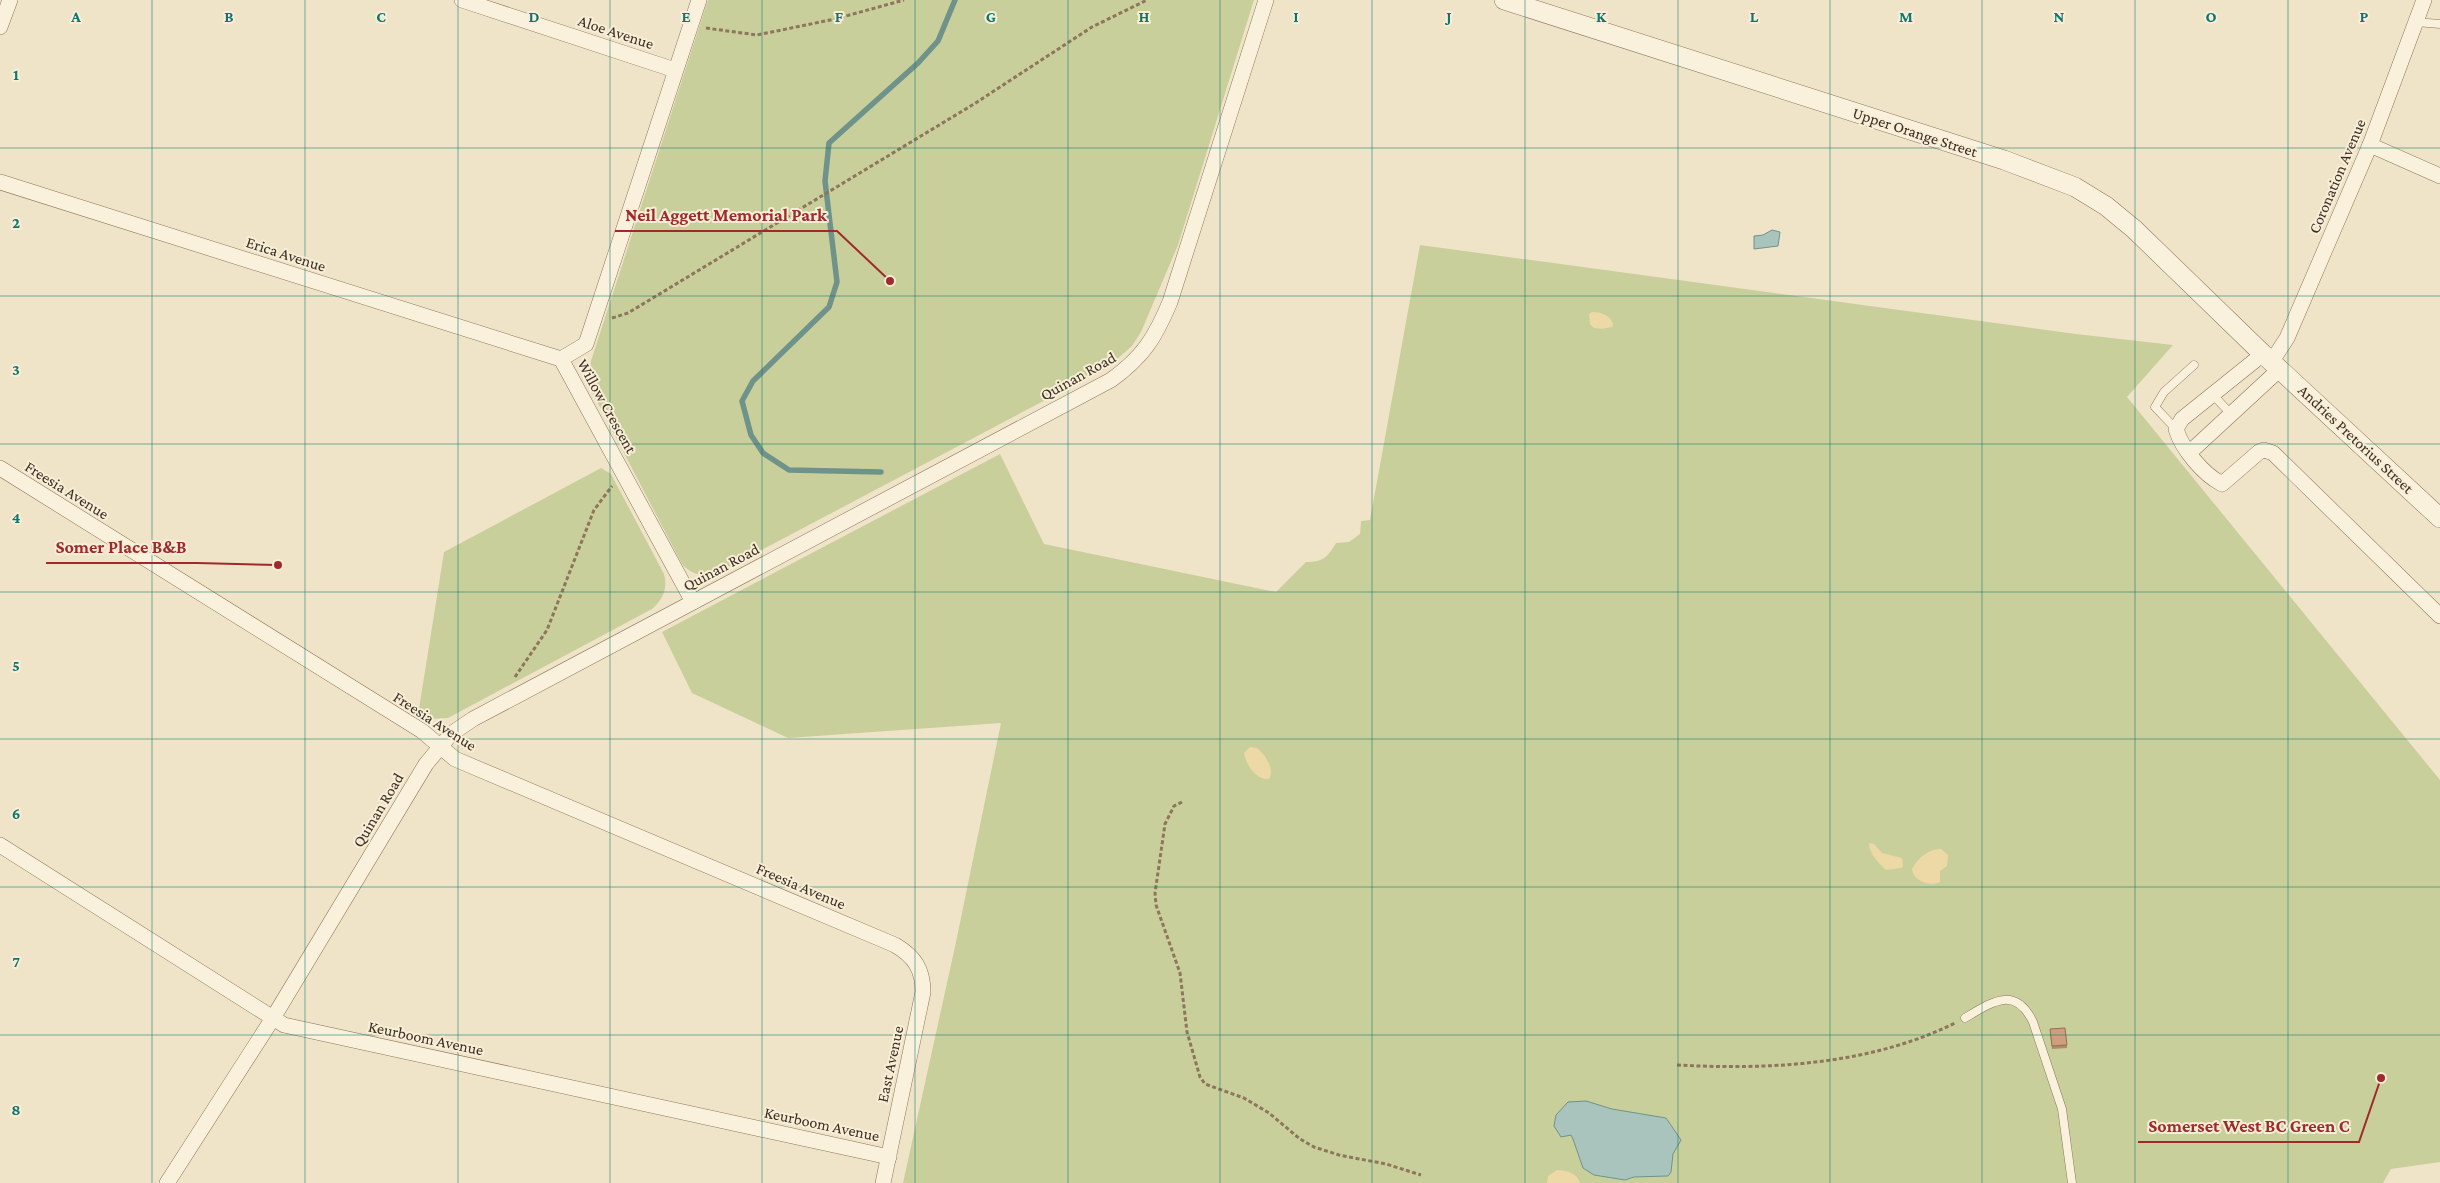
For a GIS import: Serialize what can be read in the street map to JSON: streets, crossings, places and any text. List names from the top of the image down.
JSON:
{
  "streets": {
    "street": [
      "Aloe Avenue",
      "Upper Orange Street",
      "Coronation Avenue",
      "Erica Avenue",
      "Quinan Road",
      "Willow Crescent",
      "Andries Pretorius Street",
      "Freesia Avenue",
      "Keurboom Avenue",
      "East Avenue"
    ]
  },
  "crossings": [
    ["Aloe Avenue", "Willow Crescent"],
    ["Upper Orange Street", "Coronation Avenue"],
    ["Upper Orange Street", "Andries Pretorius Street"],
    ["Coronation Avenue", "Andries Pretorius Street"],
    ["Erica Avenue", "Willow Crescent"],
    ["Quinan Road", "Willow Crescent"],
    ["Quinan Road", "Freesia Avenue"],
    ["Quinan Road", "Keurboom Avenue"],
    ["Freesia Avenue", "East Avenue"],
    ["Keurboom Avenue", "East Avenue"]
  ],
  "places": ["Neil Aggett Memorial Park", "Somer Place B&B", "Somerset West BC Green C"],
  "grid": {
    "columns": [
      "A",
      "B",
      "C",
      "D",
      "E",
      "F",
      "G",
      "H",
      "I",
      "J",
      "K",
      "L",
      "M",
      "N",
      "O",
      "P"
    ],
    "rows": [
      "1",
      "2",
      "3",
      "4",
      "5",
      "6",
      "7",
      "8"
    ]
  }
}
